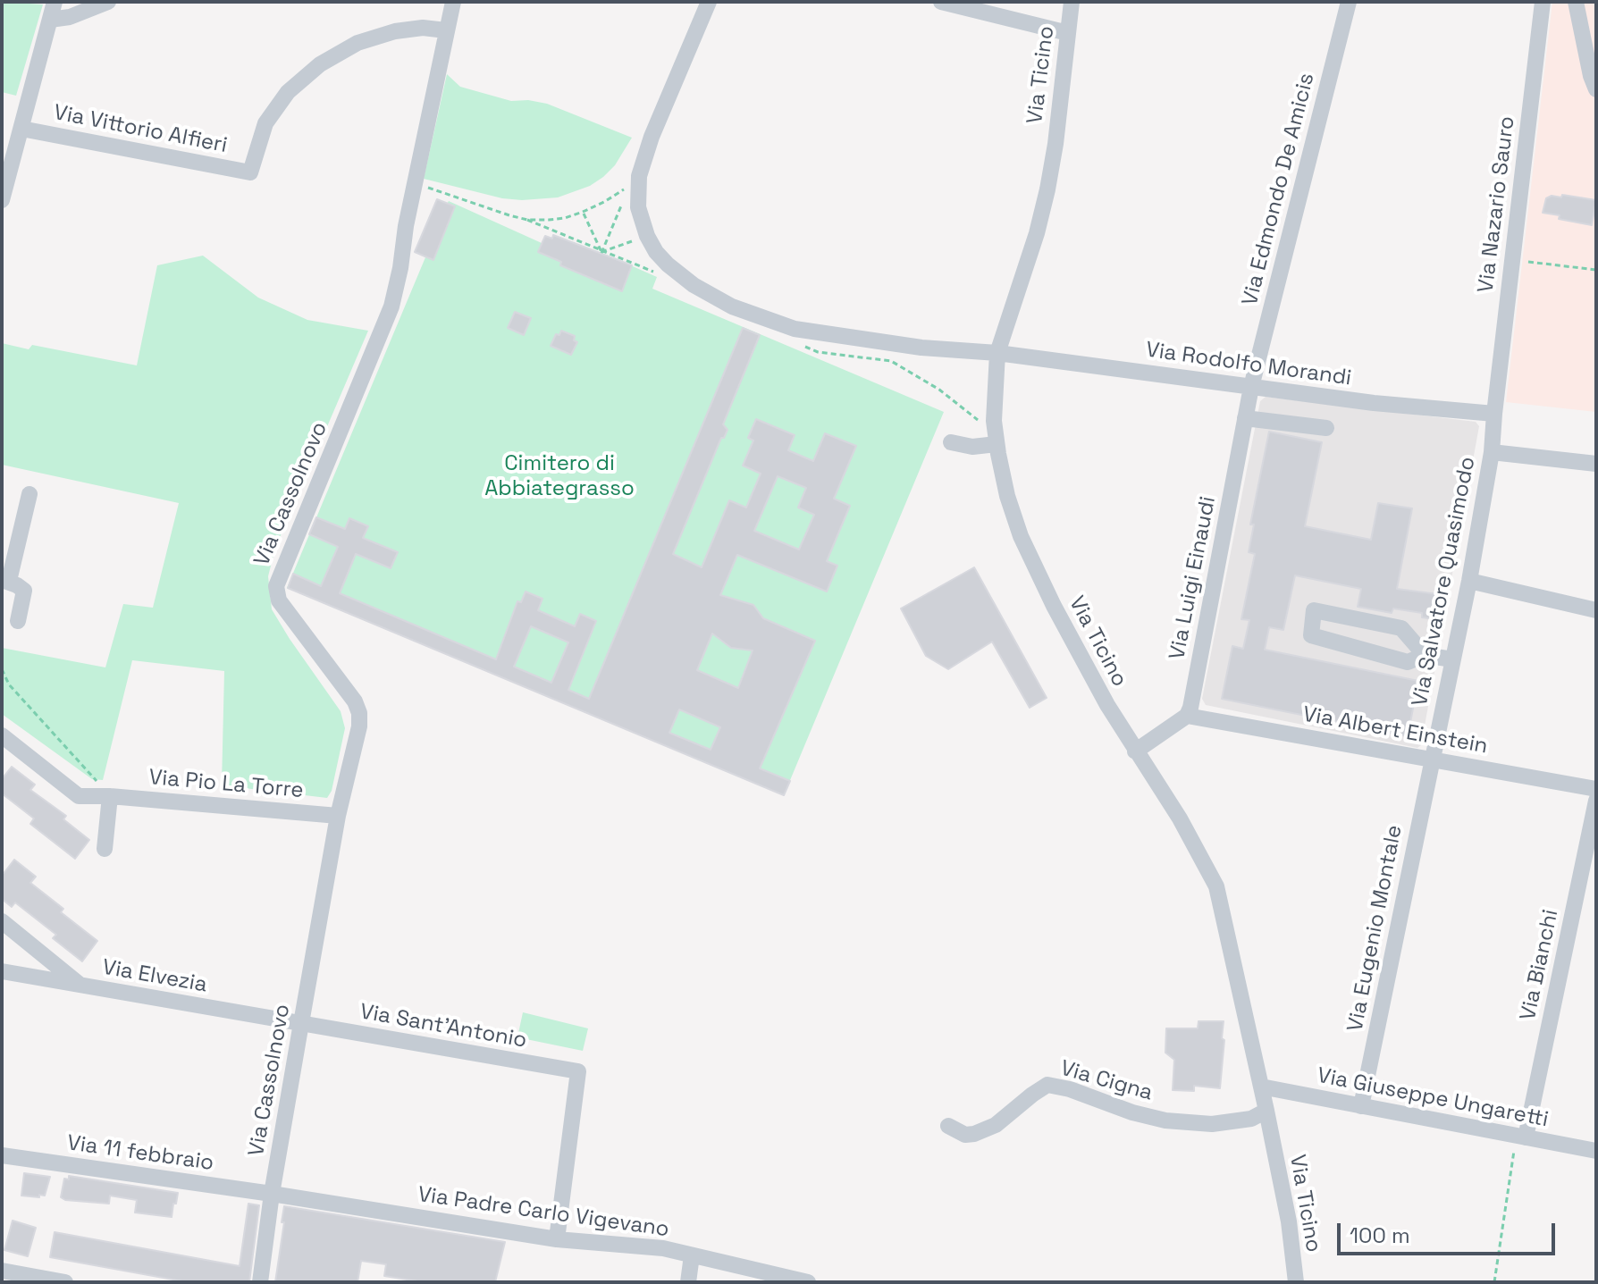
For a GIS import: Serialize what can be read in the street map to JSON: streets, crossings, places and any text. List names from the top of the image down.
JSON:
{
  "streets": {
    "street": [
      "Via Ticino",
      "Via Vittorio Alfieri",
      "Via Edmondo De Amicis",
      "Via Nazario Sauro",
      "Via Rodolfo Morandi",
      "Via Cassolnovo",
      "Via Luigi Einaudi",
      "Via Salvatore Quasimodo",
      "Via Albert Einstein",
      "Via Pio La Torre",
      "Via Eugenio Montale",
      "Via Bianchi",
      "Via Elvezia",
      "Via Sant'Antonio",
      "Via Cigna",
      "Via Giuseppe Ungaretti",
      "Via 11 febbraio",
      "Via Padre Carlo Vigevano"
    ]
  },
  "crossings": [
    ["Via Ticino", "Via Rodolfo Morandi"],
    ["Via Ticino", "Via Cigna"],
    ["Via Ticino", "Via Giuseppe Ungaretti"],
    ["Via Vittorio Alfieri", "Via Cassolnovo"],
    ["Via Edmondo De Amicis", "Via Rodolfo Morandi"],
    ["Via Edmondo De Amicis", "Via Luigi Einaudi"],
    ["Via Nazario Sauro", "Via Rodolfo Morandi"],
    ["Via Nazario Sauro", "Via Salvatore Quasimodo"],
    ["Via Rodolfo Morandi", "Via Luigi Einaudi"],
    ["Via Rodolfo Morandi", "Via Salvatore Quasimodo"],
    ["Via Cassolnovo", "Via Pio La Torre"],
    ["Via Cassolnovo", "Via Elvezia"],
    ["Via Cassolnovo", "Via Sant'Antonio"],
    ["Via Cassolnovo", "Via 11 febbraio"],
    ["Via Cassolnovo", "Via Padre Carlo Vigevano"],
    ["Via Luigi Einaudi", "Via Albert Einstein"],
    ["Via Salvatore Quasimodo", "Via Albert Einstein"],
    ["Via Salvatore Quasimodo", "Via Eugenio Montale"],
    ["Via Albert Einstein", "Via Eugenio Montale"],
    ["Via Eugenio Montale", "Via Giuseppe Ungaretti"],
    ["Via Bianchi", "Via Giuseppe Ungaretti"],
    ["Via Elvezia", "Via Sant'Antonio"],
    ["Via Sant'Antonio", "Via Padre Carlo Vigevano"],
    ["Via 11 febbraio", "Via Padre Carlo Vigevano"]
  ],
  "parks": ["Cimitero di Abbiategrasso"],
  "scale_bar": "100 m"
}
